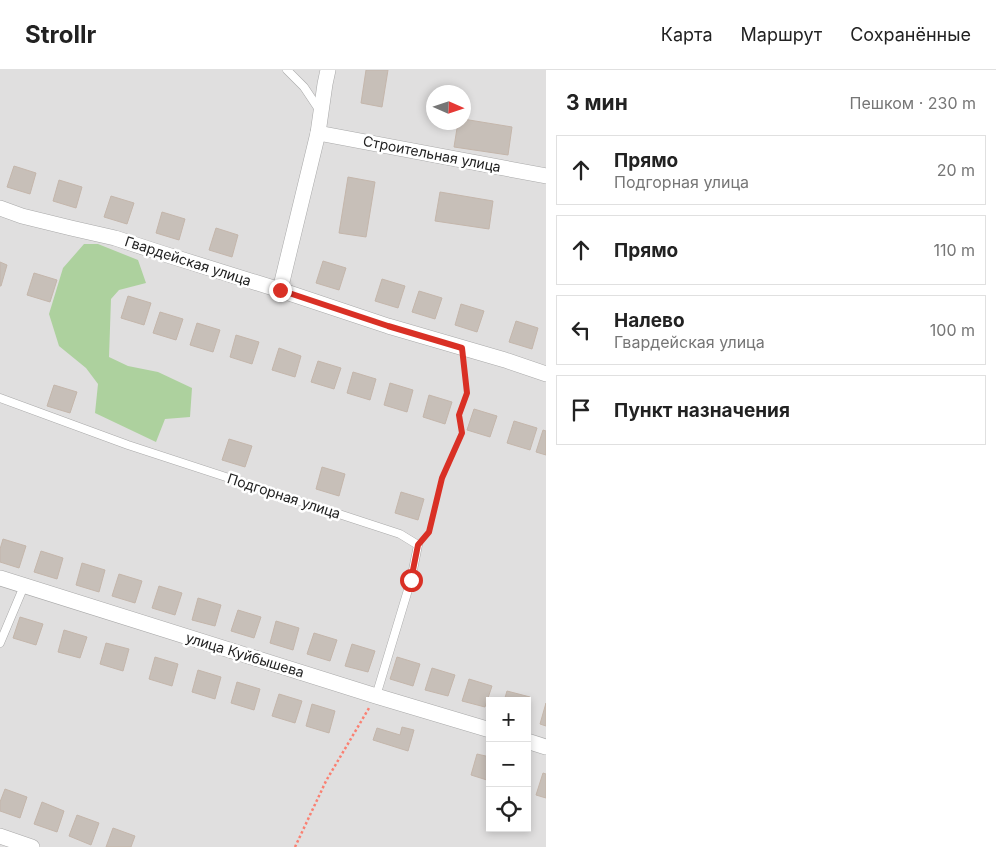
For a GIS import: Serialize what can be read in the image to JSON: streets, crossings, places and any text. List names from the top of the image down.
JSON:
{
  "streets": {
    "street": ["Строительная улица", "Гвардейская улица", "улица Куйбышева"],
    "lane": ["Подгорная улица"]
  },
  "north": "right",
  "page": {
    "header": "Strollr",
    "nav": ["Карта", "Маршрут", "Сохранённые"],
    "heading": ["3 мин", "Пешком · 230 m"],
    "list": [
      ["Прямо", "Подгорная улица", "20 m"],
      ["Прямо", "110 m"],
      ["Налево", "Гвардейская улица", "100 m"],
      "Пункт назначения"
    ],
    "map_buttons": ["+", "−"]
  }
}
